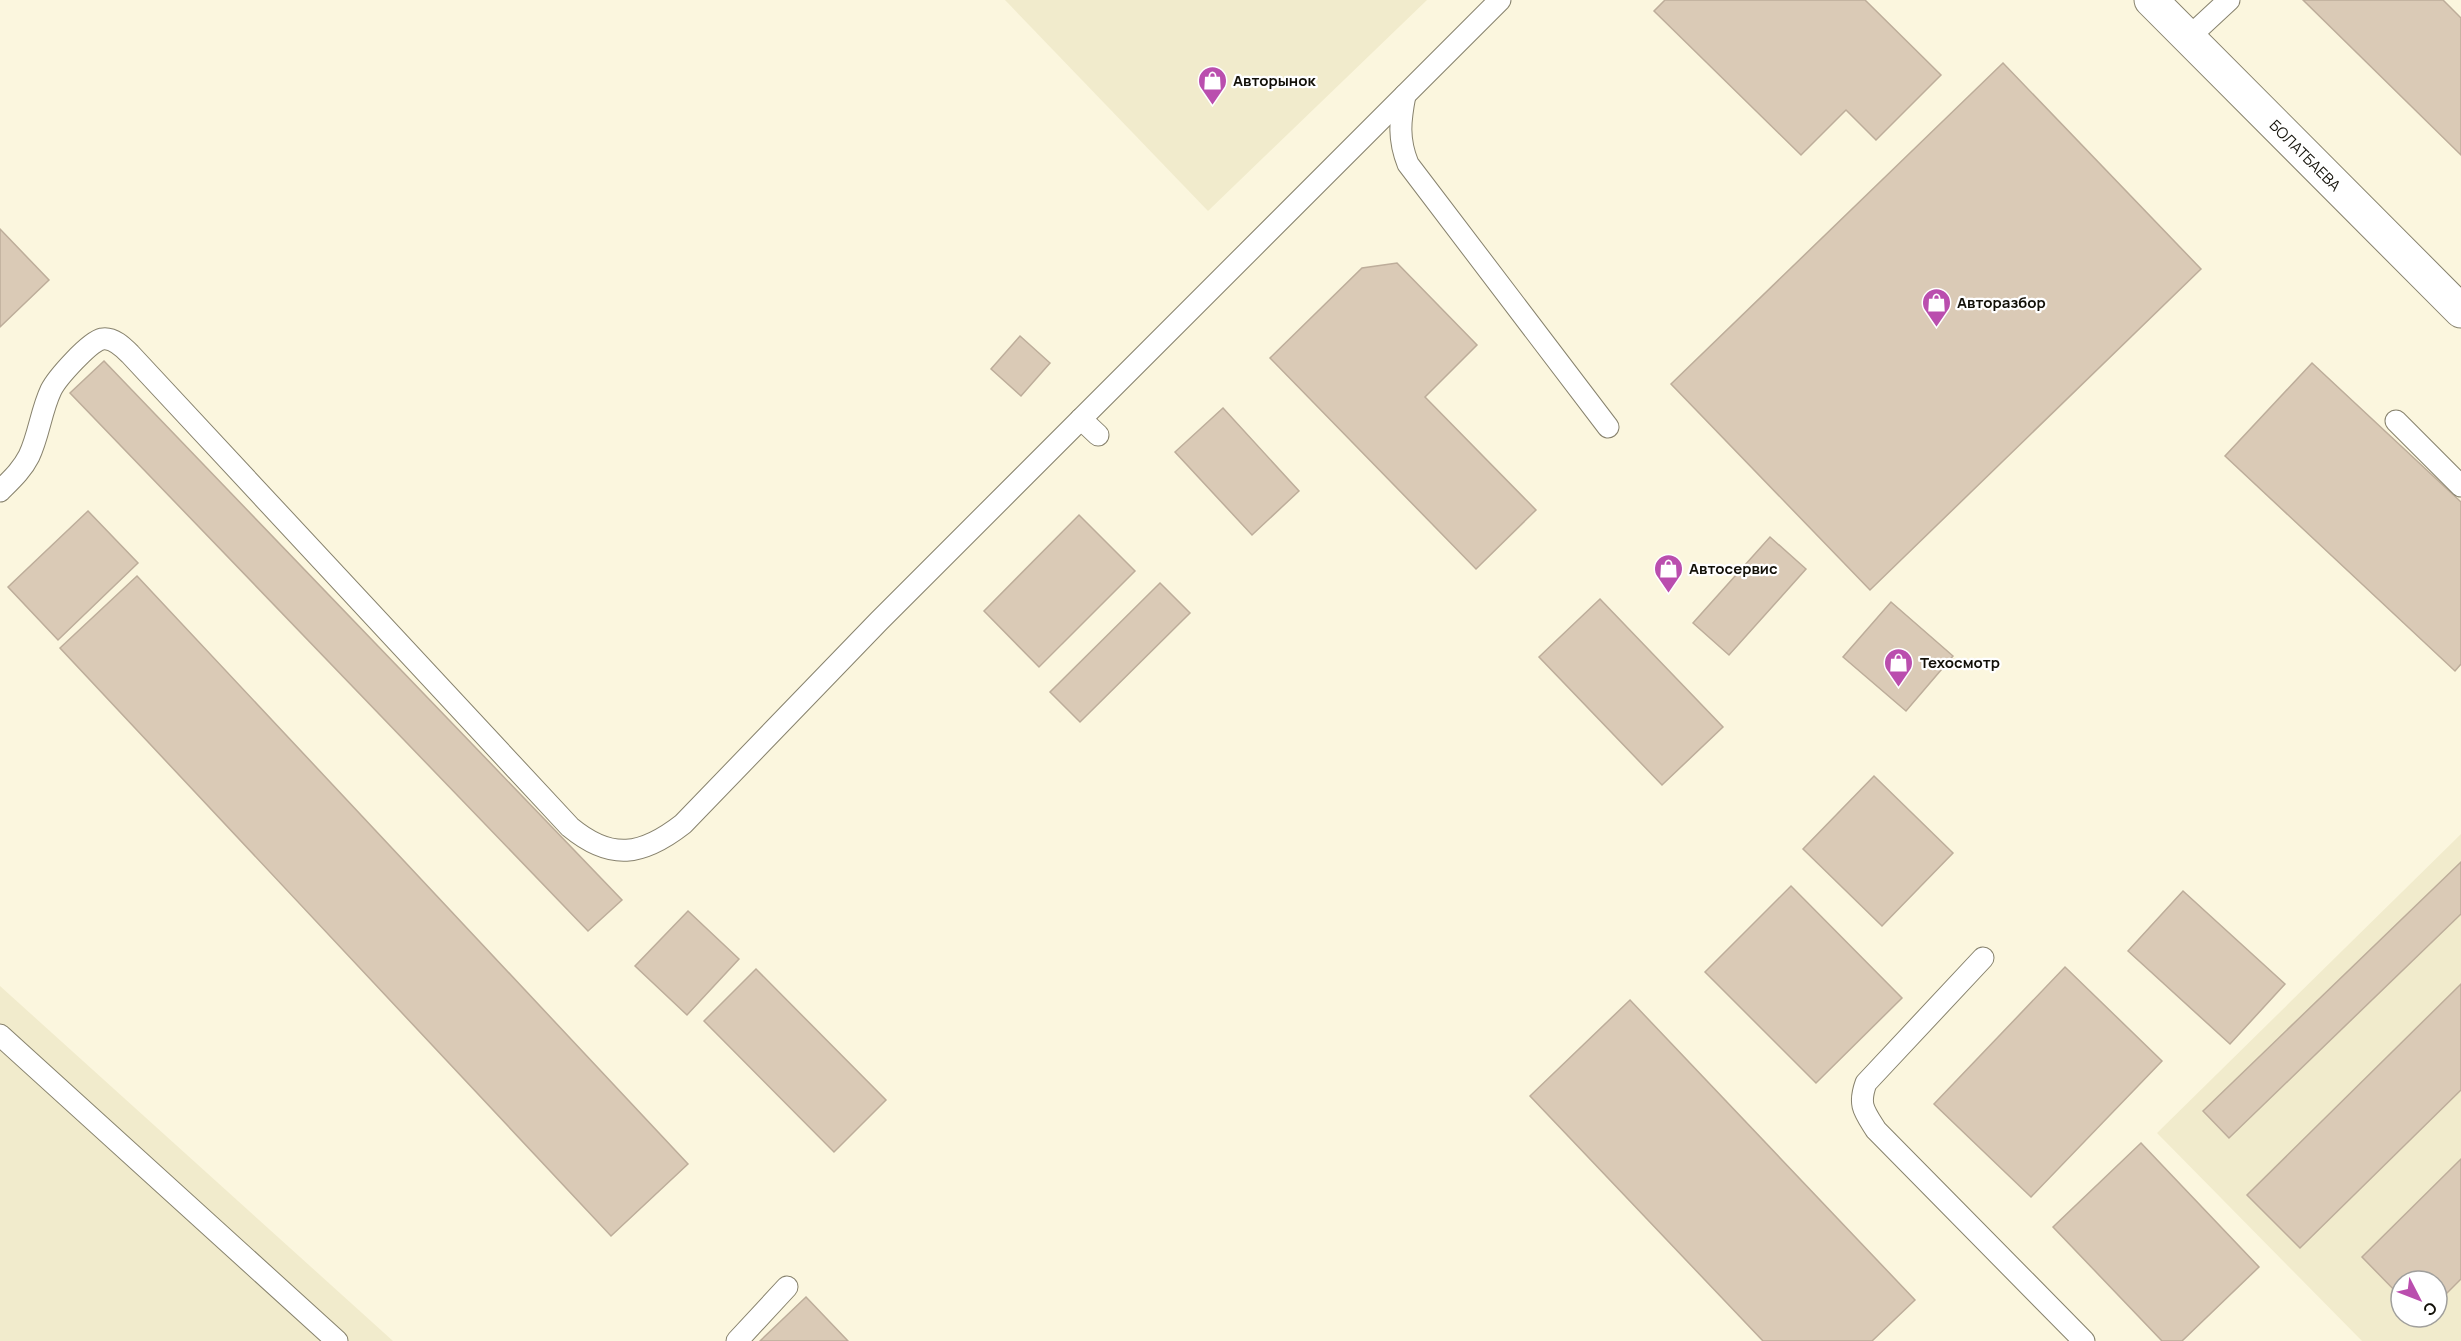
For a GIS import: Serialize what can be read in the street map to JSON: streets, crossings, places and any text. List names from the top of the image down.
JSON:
{
  "streets": {
    "main road": ["БОЛАТБАЕВА"]
  },
  "places": {
    "shop": [
      "Авторынок",
      "Авторазбор",
      "Автосервис",
      "Техосмотр"
    ]
  },
  "north": "bottom right"
}
